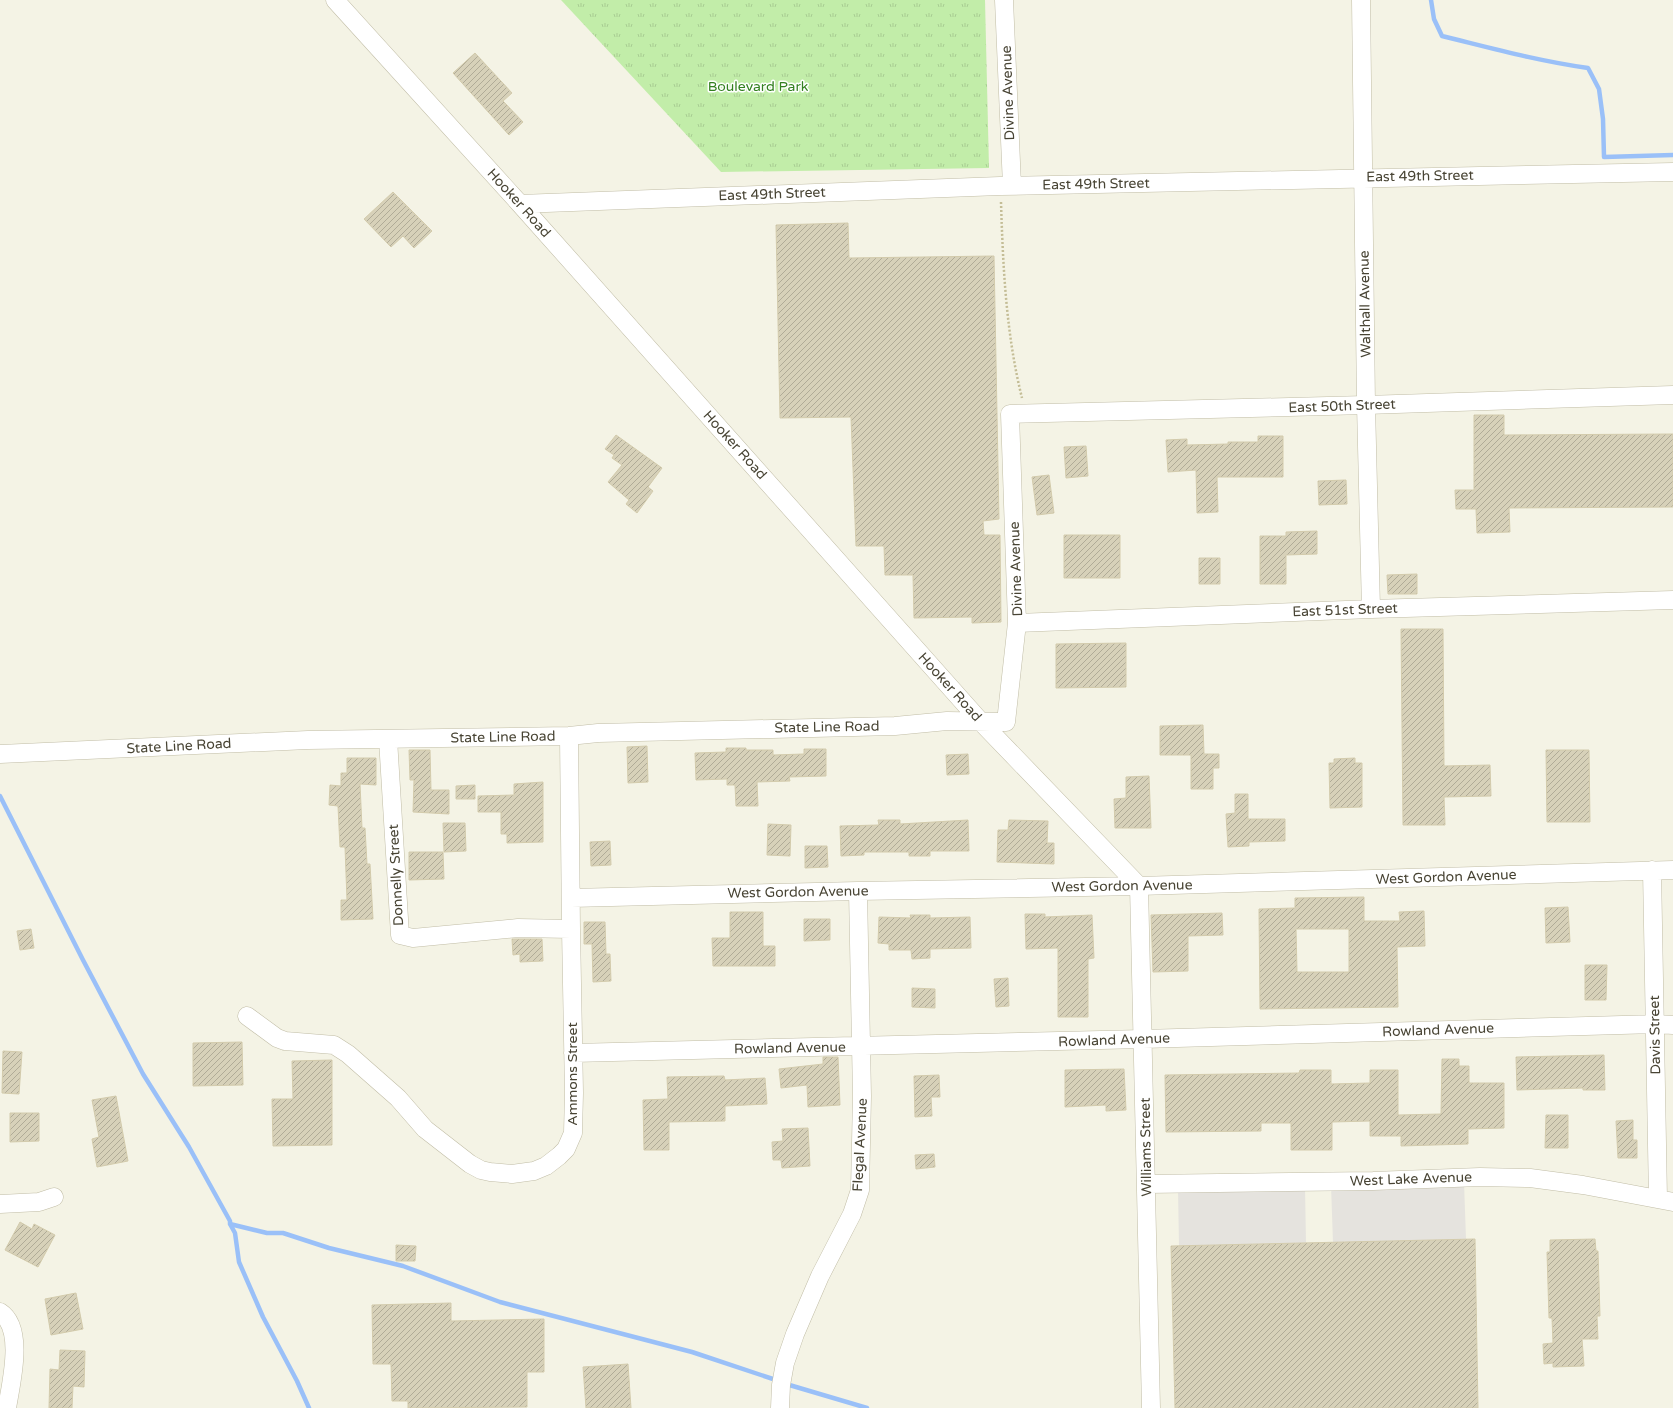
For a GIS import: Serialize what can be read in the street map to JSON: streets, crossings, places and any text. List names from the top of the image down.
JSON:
{
  "streets": {
    "street": [
      "Divine Avenue",
      "East 49th Street",
      "Hooker Road",
      "Walthall Avenue",
      "East 50th Street",
      "East 51st Street",
      "State Line Road",
      "Donnelly Street",
      "West Gordon Avenue",
      "Rowland Avenue",
      "Davis Street",
      "Ammons Street",
      "Flegal Avenue",
      "Williams Street",
      "West Lake Avenue"
    ]
  },
  "crossings": [
    ["Divine Avenue", "East 49th Street"],
    ["Divine Avenue", "East 50th Street"],
    ["Divine Avenue", "East 51st Street"],
    ["Divine Avenue", "State Line Road"],
    ["East 49th Street", "Hooker Road"],
    ["East 49th Street", "Walthall Avenue"],
    ["Hooker Road", "State Line Road"],
    ["Hooker Road", "West Gordon Avenue"],
    ["Hooker Road", "Williams Street"],
    ["Walthall Avenue", "East 50th Street"],
    ["Walthall Avenue", "East 51st Street"],
    ["State Line Road", "Donnelly Street"],
    ["State Line Road", "Ammons Street"],
    ["Donnelly Street", "Ammons Street"],
    ["West Gordon Avenue", "Davis Street"],
    ["West Gordon Avenue", "Ammons Street"],
    ["West Gordon Avenue", "Flegal Avenue"],
    ["West Gordon Avenue", "Williams Street"],
    ["Rowland Avenue", "Davis Street"],
    ["Rowland Avenue", "Ammons Street"],
    ["Rowland Avenue", "Flegal Avenue"],
    ["Rowland Avenue", "Williams Street"],
    ["Davis Street", "West Lake Avenue"],
    ["Williams Street", "West Lake Avenue"]
  ],
  "parks": ["Boulevard Park"]
}
